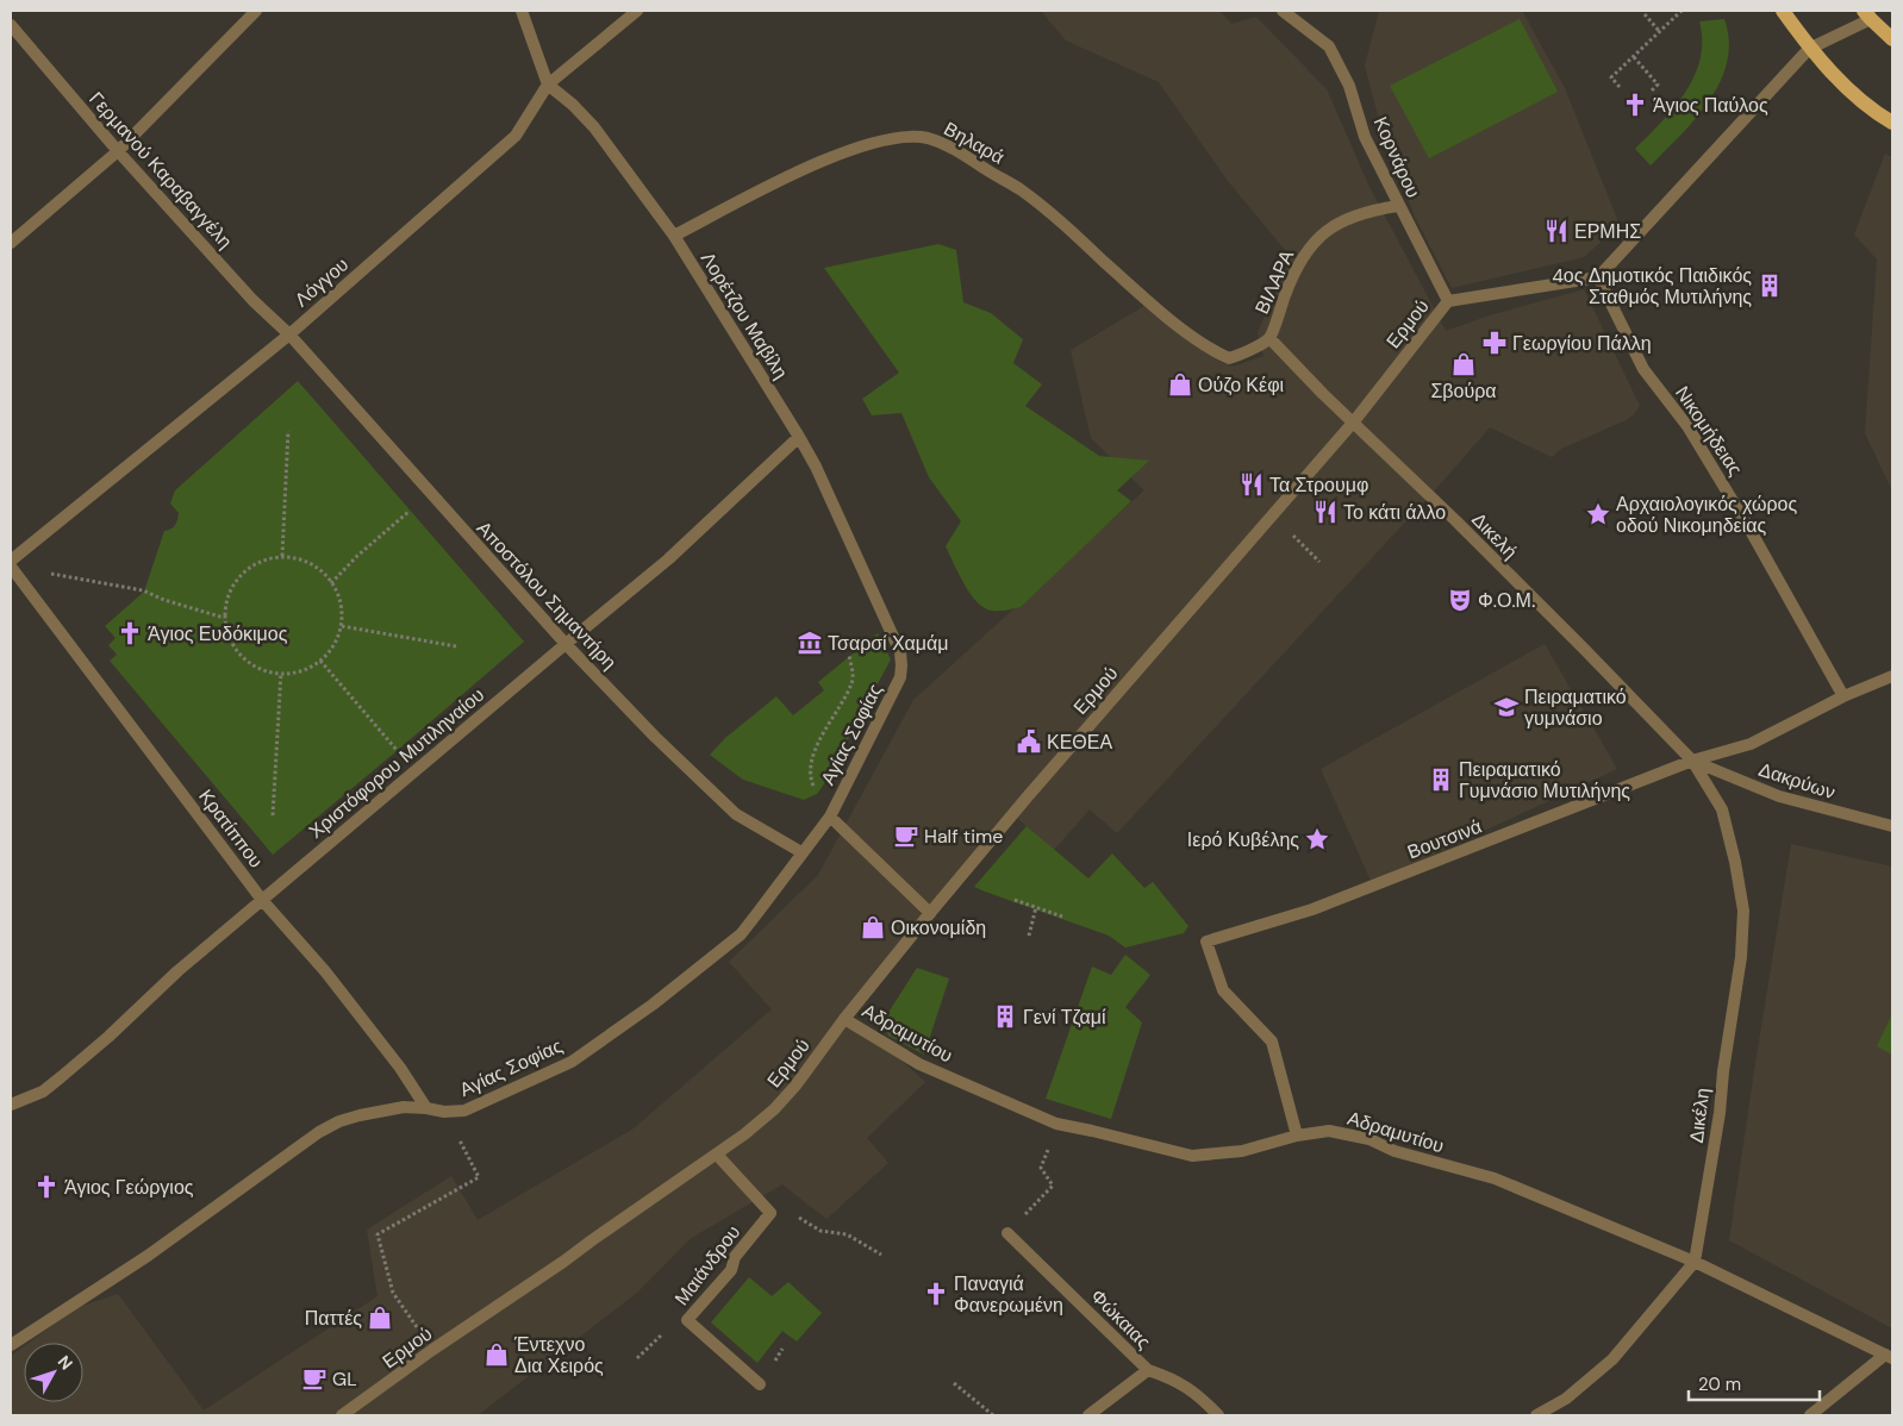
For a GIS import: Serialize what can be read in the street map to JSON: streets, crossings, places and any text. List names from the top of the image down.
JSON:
{
  "streets": {
    "street": [
      "Βηλαρά",
      "Κορνάρου",
      "Γερμανού Καραβαγγέλη",
      "Λόγγου",
      "ΒΙΛΑΡΑ",
      "Λορέτζου Μαβίλη",
      "Ερμού",
      "Νικομήδειας",
      "Δικελή",
      "Αποστόλου Σημαντήρη",
      "Αγίας Σοφίας",
      "Χριστόφορου Μυτιληναίου",
      "Δακρύων",
      "Κρατίππου",
      "Βουτσινά",
      "Αδραμυτίου",
      "Δικέλη",
      "Μαιάνδρου",
      "Φώκαιας"
    ]
  },
  "crossings": [
    ["Βηλαρά", "ΒΙΛΑΡΑ"],
    ["Βηλαρά", "Λορέτζου Μαβίλη"],
    ["Κορνάρου", "ΒΙΛΑΡΑ"],
    ["Κορνάρου", "Ερμού"],
    ["Γερμανού Καραβαγγέλη", "Λόγγου"],
    ["Γερμανού Καραβαγγέλη", "Αποστόλου Σημαντήρη"],
    ["Λόγγου", "Λορέτζου Μαβίλη"],
    ["Λόγγου", "Αποστόλου Σημαντήρη"],
    ["ΒΙΛΑΡΑ", "Δικελή"],
    ["Λορέτζου Μαβίλη", "Αγίας Σοφίας"],
    ["Λορέτζου Μαβίλη", "Χριστόφορου Μυτιληναίου"],
    ["Ερμού", "Νικομήδειας"],
    ["Ερμού", "Δικελή"],
    ["Ερμού", "Αδραμυτίου"],
    ["Νικομήδειας", "Βουτσινά"],
    ["Δικελή", "Δακρύων"],
    ["Δικελή", "Βουτσινά"],
    ["Δικελή", "Δικέλη"],
    ["Αποστόλου Σημαντήρη", "Αγίας Σοφίας"],
    ["Αποστόλου Σημαντήρη", "Χριστόφορου Μυτιληναίου"],
    ["Αγίας Σοφίας", "Κρατίππου"],
    ["Χριστόφορου Μυτιληναίου", "Κρατίππου"],
    ["Δακρύων", "Βουτσινά"],
    ["Δακρύων", "Δικέλη"],
    ["Βουτσινά", "Αδραμυτίου"],
    ["Βουτσινά", "Δικέλη"],
    ["Αδραμυτίου", "Δικέλη"]
  ],
  "places": {
    "church": [
      "Άγιος Παύλος",
      "Άγιος Ευδόκιμος",
      "Άγιος Γεώργιος",
      "Παναγιά Φανερωμένη"
    ],
    "restaurant": ["ΕΡΜΗΣ", "Τα Στρουμφ", "Το κάτι άλλο"],
    "building": ["4ος Δημοτικός Παιδικός Σταθμός Μυτιλήνης", "Πειραματικό Γυμνάσιο Μυτιλήνης", "Γενί Τζαμί"],
    "pharmacy": ["Γεωργίου Πάλλη"],
    "shop": [
      "Σβούρα",
      "Ούζο Κέφι",
      "Οικονομίδη",
      "Παττές",
      "Έντεχνο Δια Χειρός"
    ],
    "place": ["Αρχαιολογικός χώρος οδού Νικομηδείας", "Ιερό Κυβέλης"],
    "theatre": ["Φ.Ο.Μ."],
    "museum": ["Τσαρσί Χαμάμ"],
    "school or university": ["Πειραματικό γυμνάσιο"],
    "public building": ["ΚΕΘΕΑ"],
    "cafe": ["Half time", "GL"]
  },
  "scale_bar": "20 m",
  "north": "top right"
}
